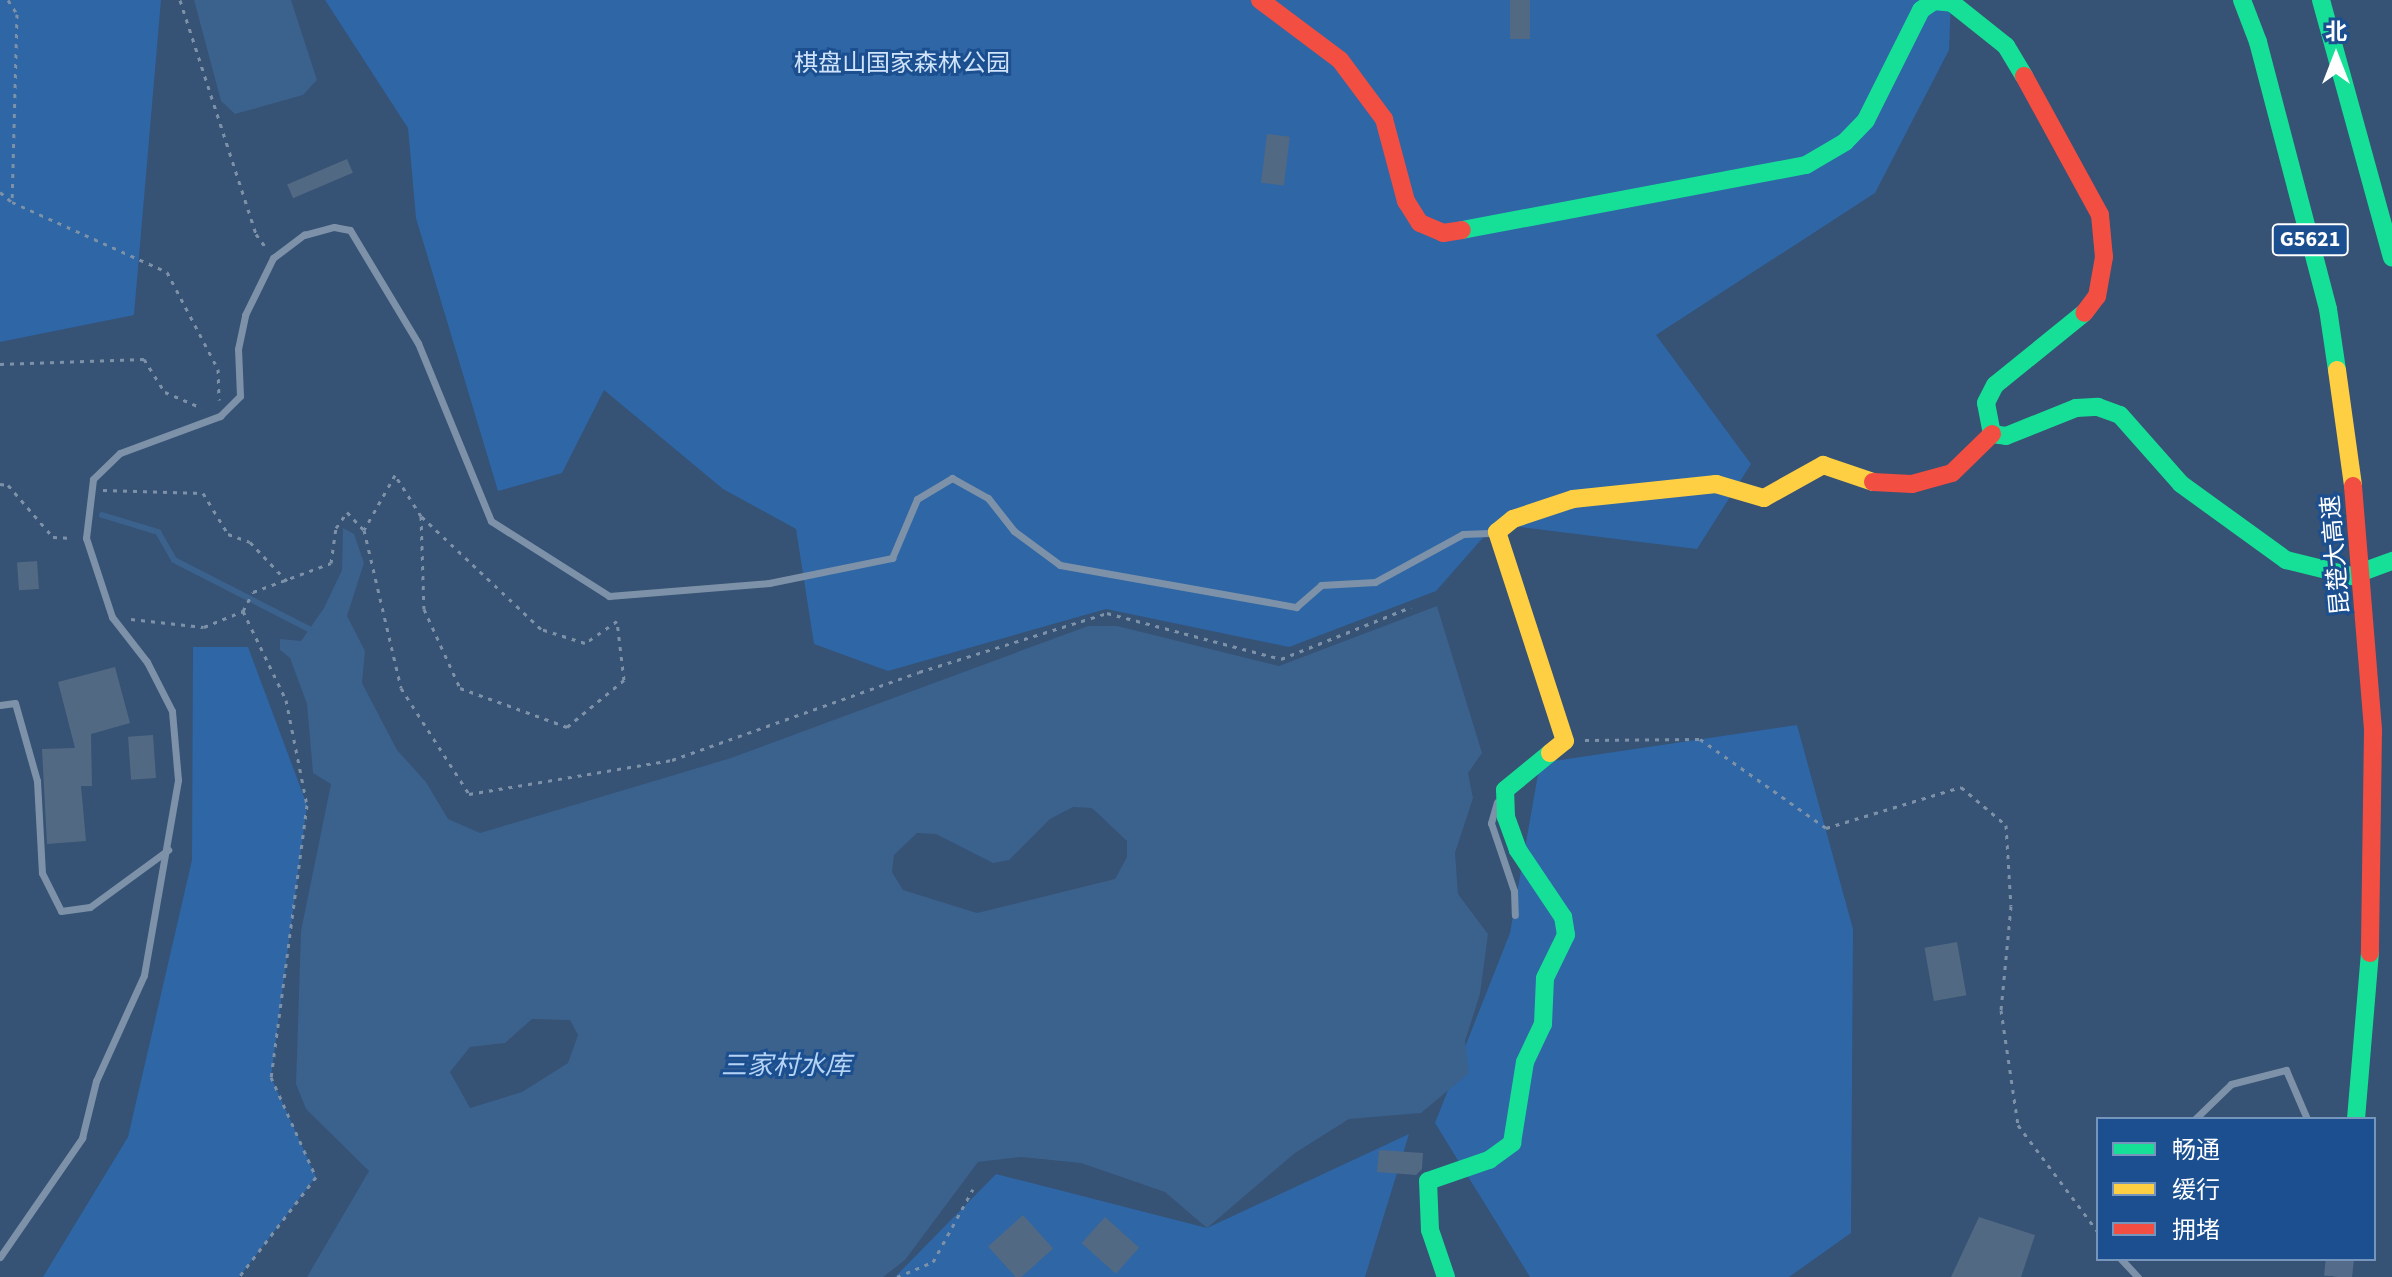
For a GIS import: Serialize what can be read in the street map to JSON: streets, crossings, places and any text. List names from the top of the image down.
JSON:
{
  "streets": {
    "main road": ["G5621", "昆楚大高速"]
  },
  "water": ["三家村水库"],
  "parks": ["棋盘山国家森林公园"],
  "legend": ["畅通", "缓行", "拥堵"],
  "north": "top"
}
